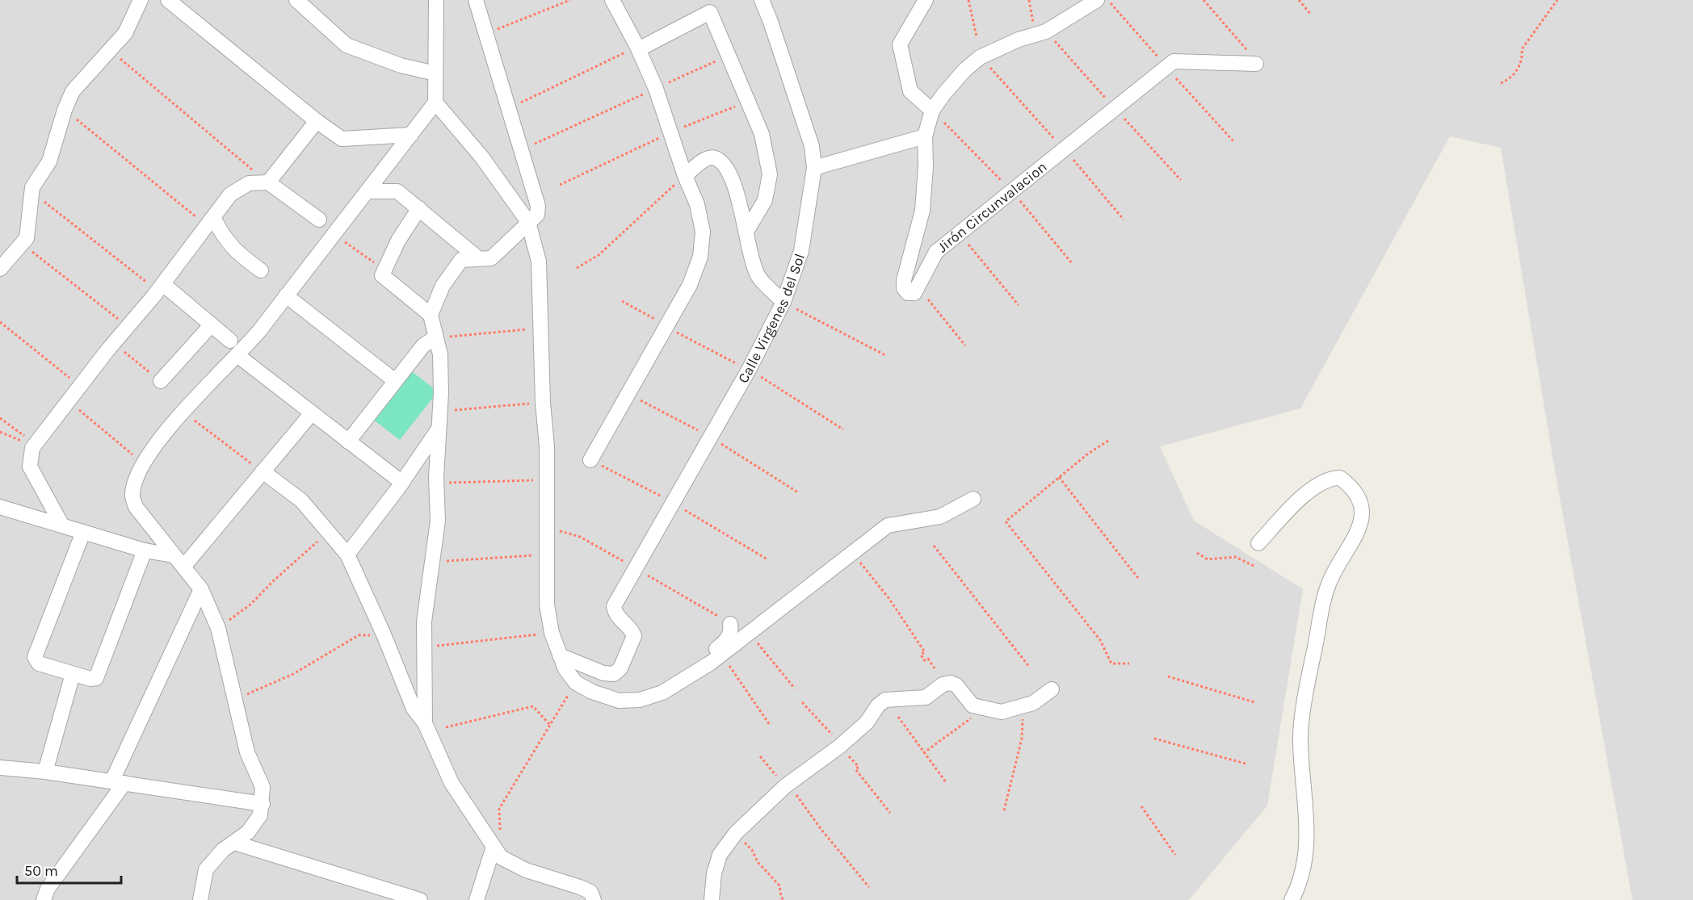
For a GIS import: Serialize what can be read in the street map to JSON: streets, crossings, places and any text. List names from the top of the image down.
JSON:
{
  "streets": {
    "street": ["Jirón Circunvalacion", "Calle Virgenes del Sol"]
  },
  "scale_bar": "50 m"
}
